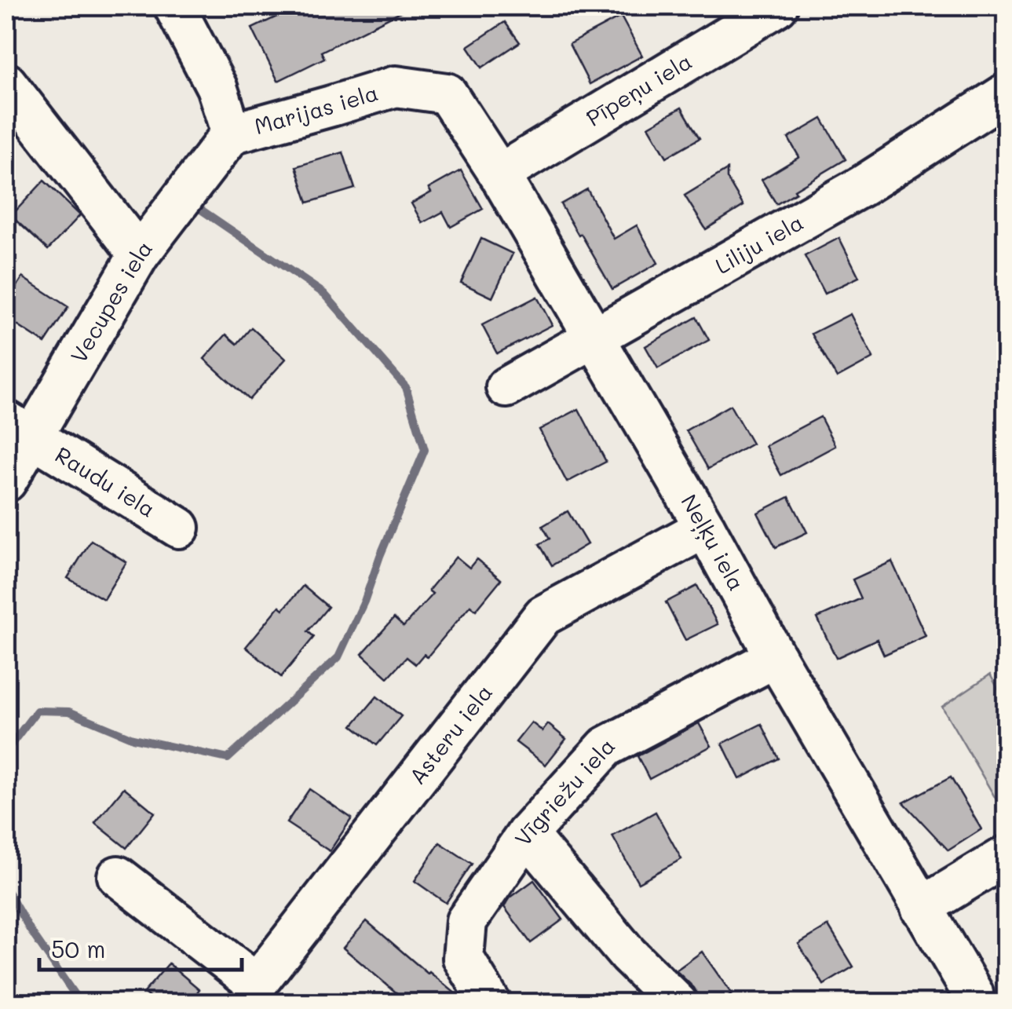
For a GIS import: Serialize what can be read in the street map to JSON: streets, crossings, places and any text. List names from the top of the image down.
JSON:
{
  "streets": {
    "street": [
      "Pīpeņu iela",
      "Marijas iela",
      "Liliju iela",
      "Vecupes iela",
      "Raudu iela",
      "Neļķu iela",
      "Asteru iela",
      "Vīgriežu iela"
    ]
  },
  "crossings": [
    ["Pīpeņu iela", "Neļķu iela"],
    ["Marijas iela", "Vecupes iela"],
    ["Marijas iela", "Neļķu iela"],
    ["Liliju iela", "Neļķu iela"],
    ["Vecupes iela", "Raudu iela"],
    ["Neļķu iela", "Asteru iela"],
    ["Neļķu iela", "Vīgriežu iela"]
  ],
  "scale_bar": "50 m"
}
